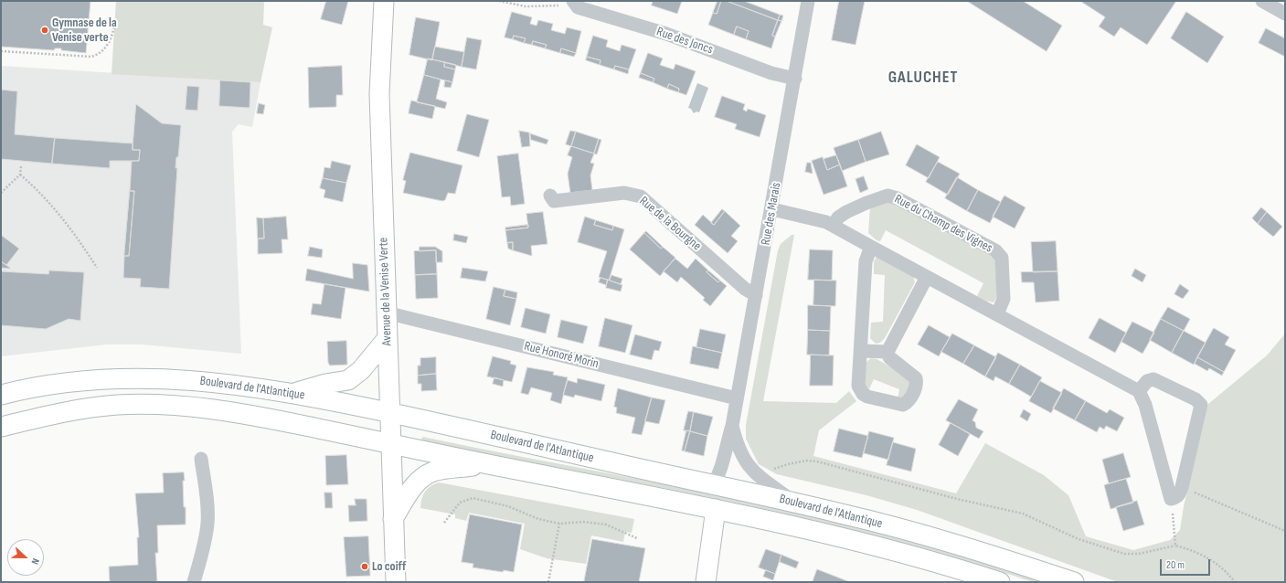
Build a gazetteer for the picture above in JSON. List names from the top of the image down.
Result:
{
  "streets": {
    "main road": ["Avenue de la Venise Verte", "Boulevard de l'Atlantique"],
    "street": [
      "Rue des Joncs",
      "Rue des Marais",
      "Rue de la Bourgne",
      "Rue du Champ des Vignes",
      "Rue Honoré Morin"
    ]
  },
  "crossings": [
    ["Rue des Joncs", "Rue des Marais"],
    ["Rue des Marais", "Rue de la Bourgne"],
    ["Rue des Marais", "Rue Honoré Morin"],
    ["Rue des Marais", "Boulevard de l'Atlantique"],
    ["Avenue de la Venise Verte", "Rue Honoré Morin"],
    ["Avenue de la Venise Verte", "Boulevard de l'Atlantique"]
  ],
  "districts": ["GALUCHET"],
  "places": ["Gymnase de la Venise verte", "Lo coiff"],
  "scale_bar": "20 m",
  "north": "right"
}
